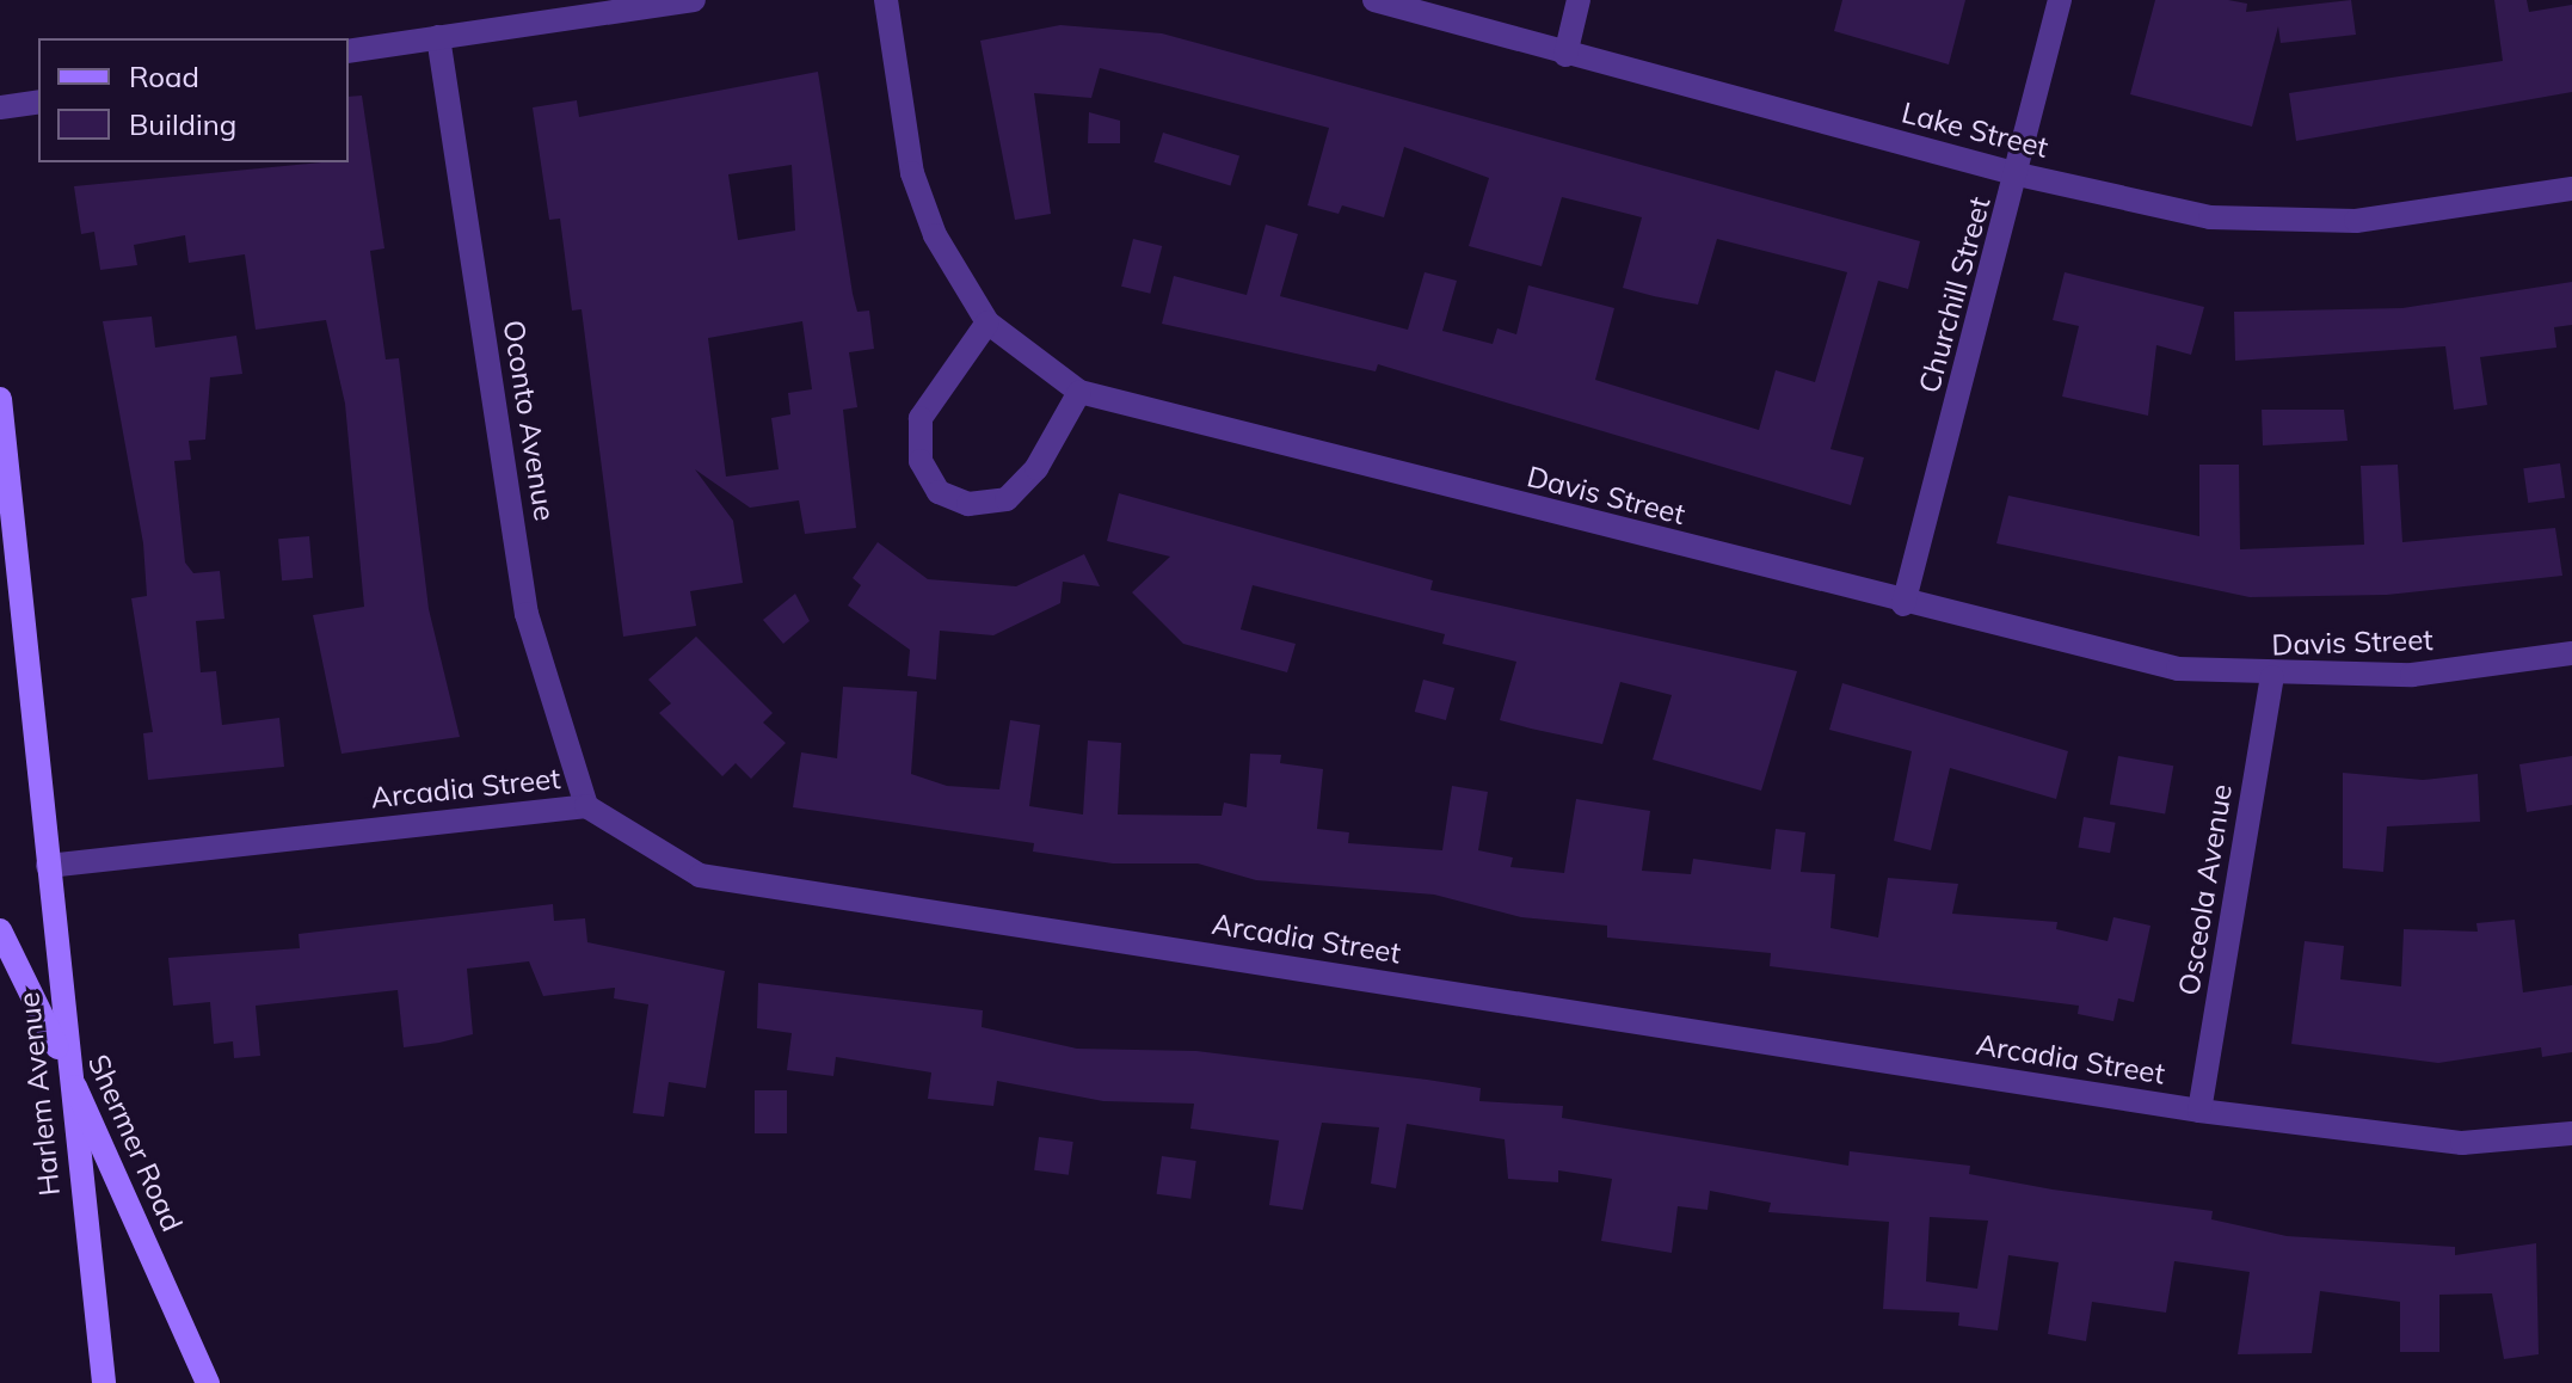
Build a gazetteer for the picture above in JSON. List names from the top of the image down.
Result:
{
  "streets": {
    "main road": ["Harlem Avenue", "Shermer Road"],
    "street": [
      "Lake Street",
      "Churchill Street",
      "Oconto Avenue",
      "Davis Street",
      "Arcadia Street",
      "Osceola Avenue"
    ]
  },
  "crossings": [
    ["Lake Street", "Churchill Street"],
    ["Churchill Street", "Davis Street"],
    ["Oconto Avenue", "Arcadia Street"],
    ["Davis Street", "Osceola Avenue"],
    ["Arcadia Street", "Osceola Avenue"],
    ["Arcadia Street", "Harlem Avenue"],
    ["Harlem Avenue", "Shermer Road"]
  ],
  "legend": ["Road", "Building"]
}
